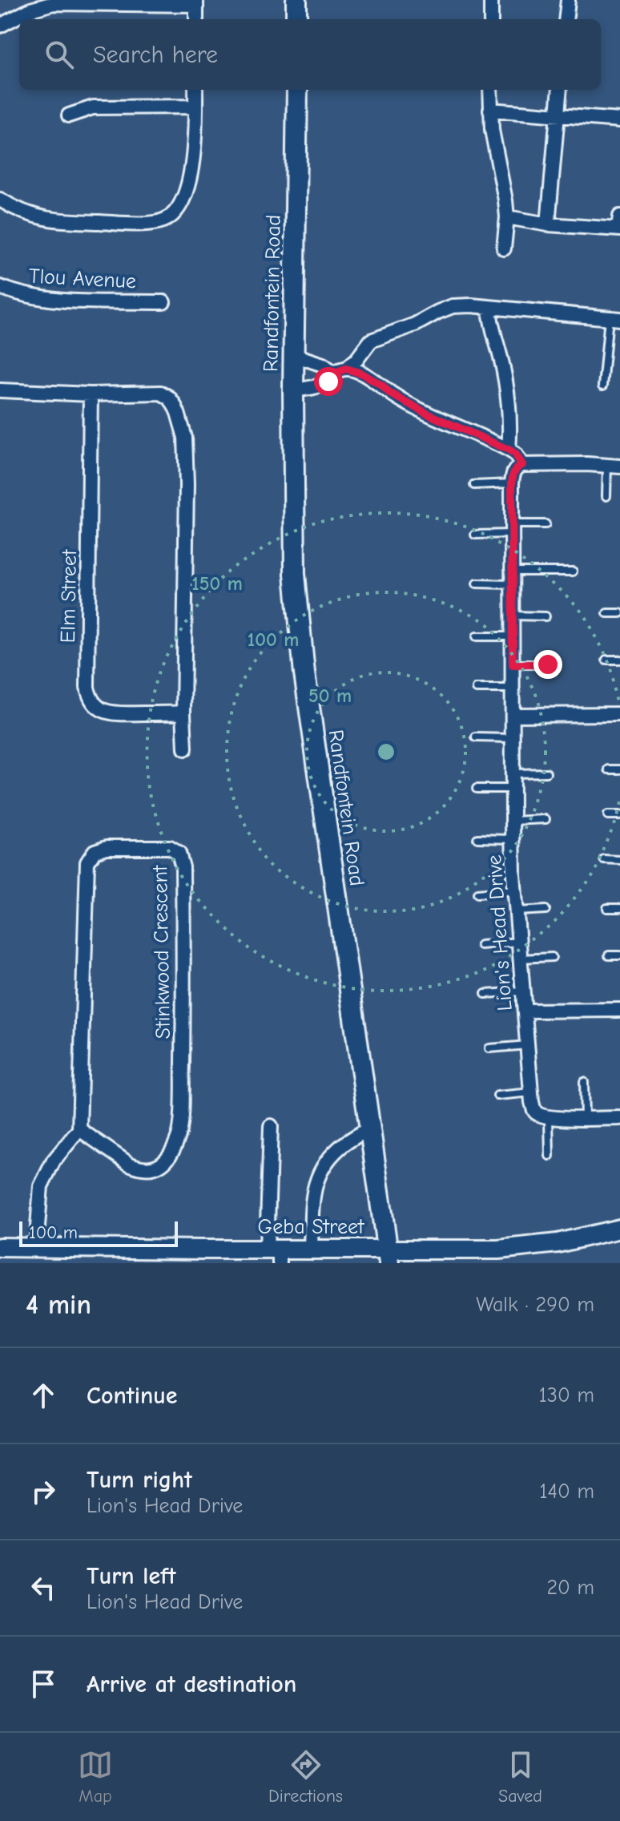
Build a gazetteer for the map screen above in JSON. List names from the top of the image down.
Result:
{
  "streets": {
    "main road": ["Randfontein Road"],
    "street": [
      "Tlou Avenue",
      "Elm Street",
      "Lion's Head Drive",
      "Stinkwood Crescent",
      "Geba Street"
    ]
  },
  "crossings": [
    ["Randfontein Road", "Geba Street"]
  ],
  "scale_bar": "100 m",
  "page": {
    "search": "Search here",
    "scale": "100 m",
    "heading": ["4 min", "Walk · 290 m"],
    "list": [
      ["Continue", "130 m"],
      ["Turn right", "Lion's Head Drive", "140 m"],
      ["Turn left", "Lion's Head Drive", "20 m"],
      "Arrive at destination"
    ],
    "nav": ["Map", "Directions", "Saved"]
  },
  "rings": ["150 m", "100 m", "50 m"]
}
